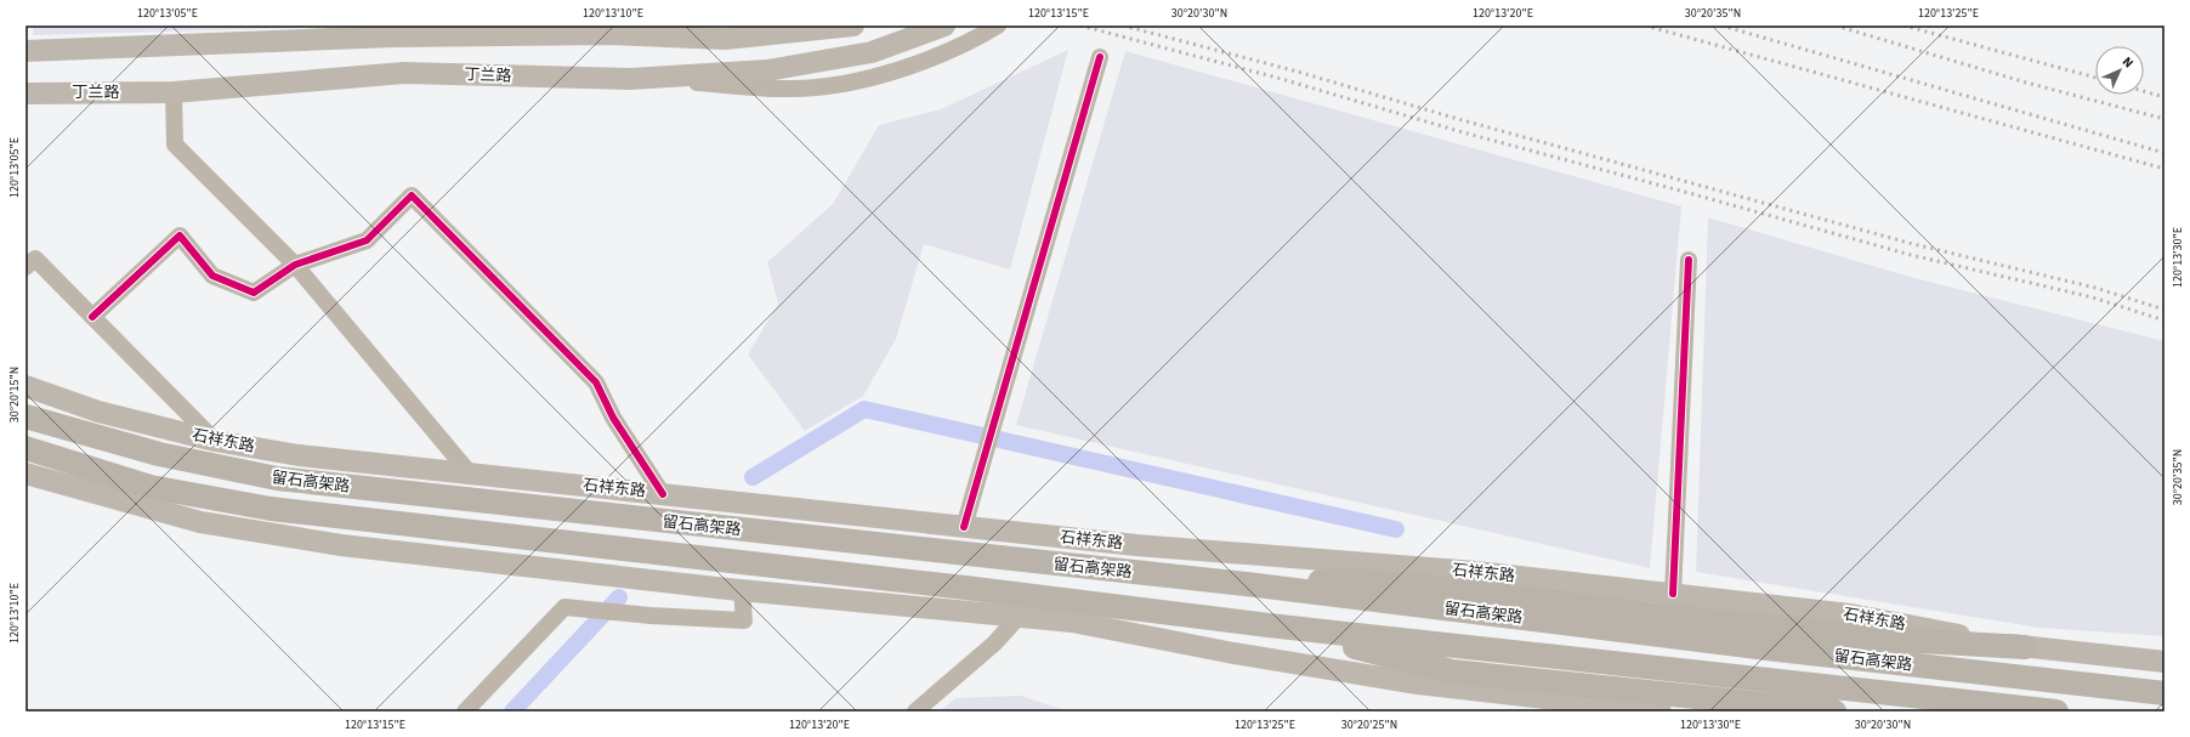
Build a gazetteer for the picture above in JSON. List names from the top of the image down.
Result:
{
  "streets": {
    "highway": ["留石高架路"],
    "main road": ["丁兰路", "石祥东路"]
  },
  "north": "top right",
  "coordinates": [
    "120°13'05\"E",
    "120°13'10\"E",
    "120°13'15\"E",
    "30°20'30\"N",
    "120°13'20\"E",
    "30°20'35\"N",
    "120°13'25\"E",
    "120°13'30\"E",
    "30°20'15\"N",
    "30°20'25\"N"
  ]
}
